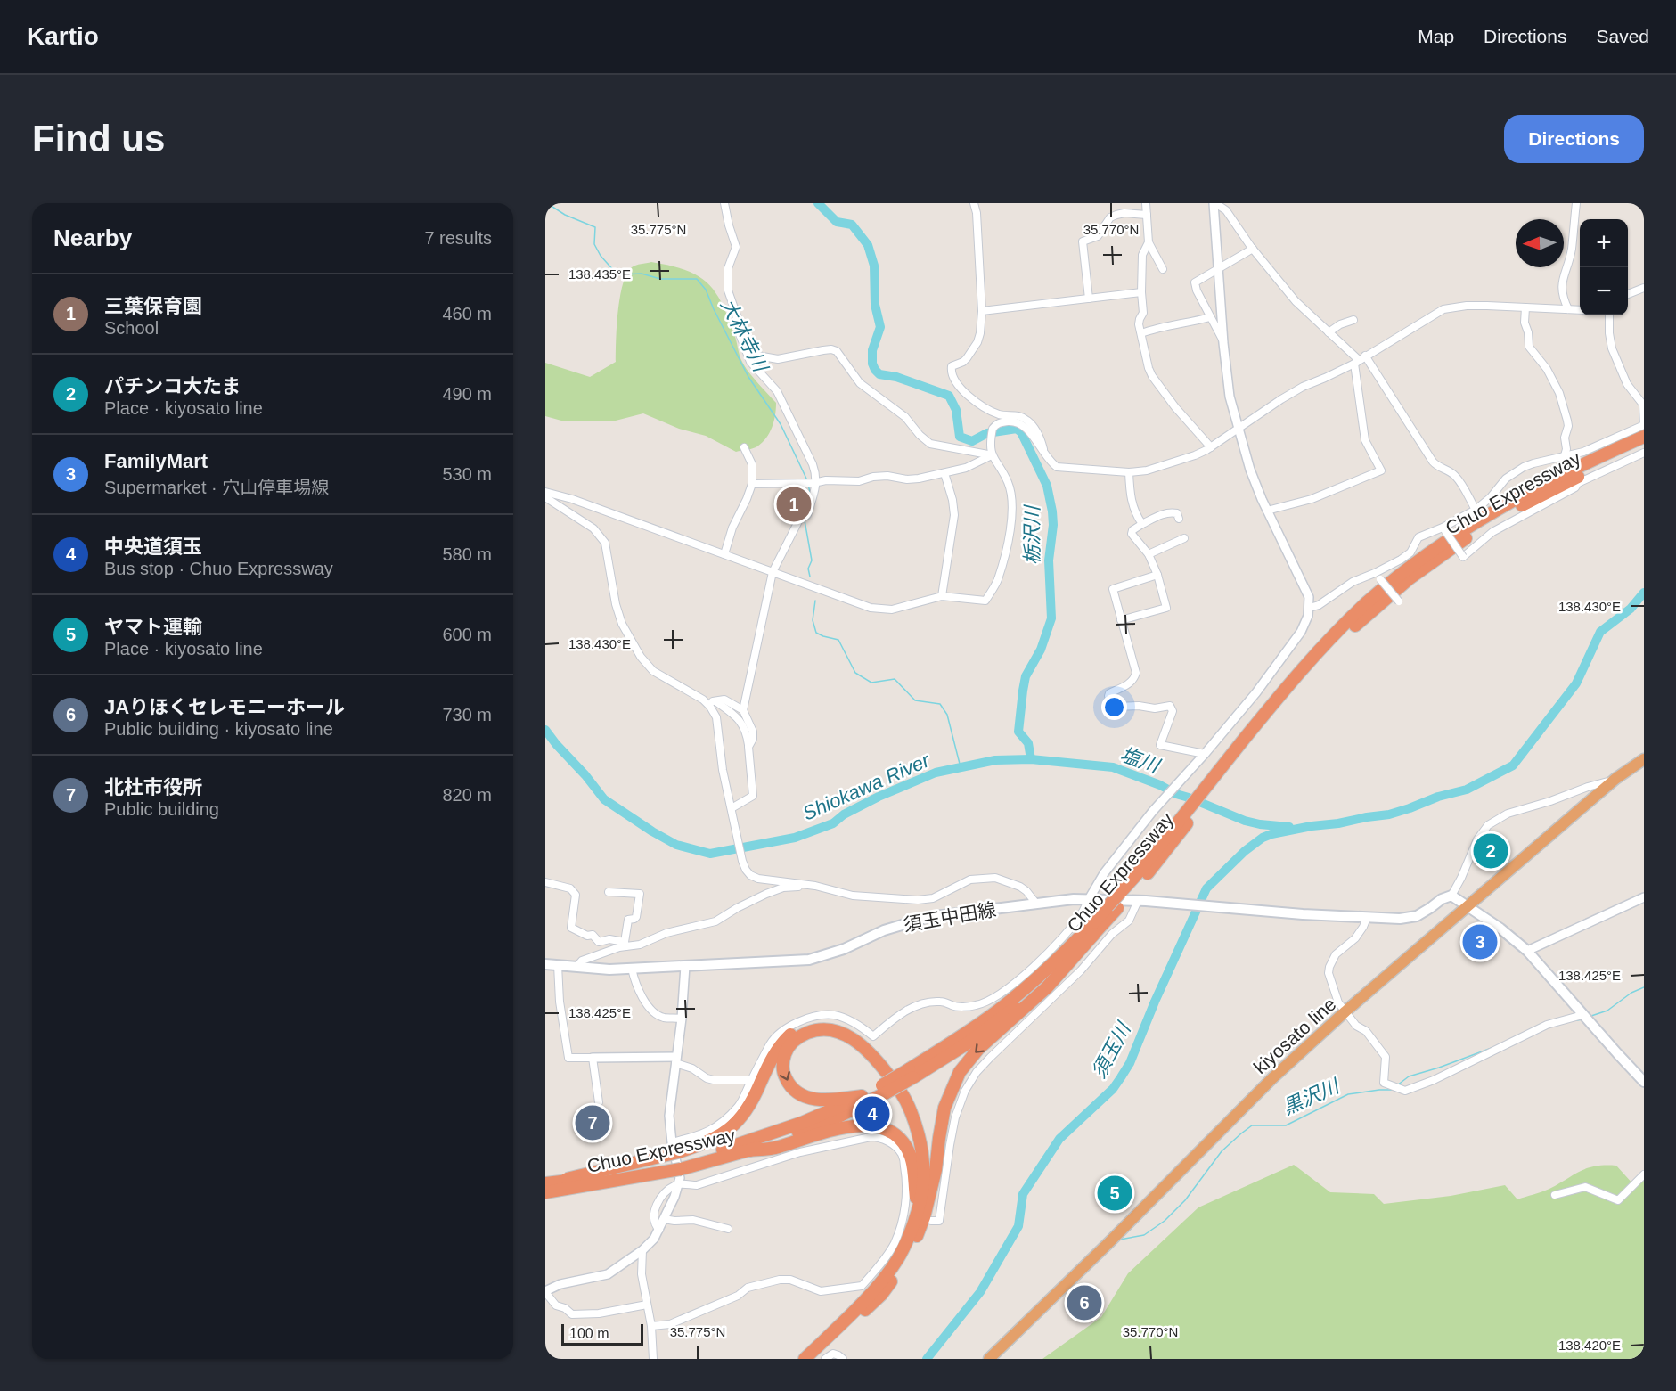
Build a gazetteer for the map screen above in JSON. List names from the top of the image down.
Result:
{
  "streets": {
    "highway": ["Chuo Expressway", "kiyosato line"],
    "main road": ["須玉中田線"]
  },
  "crossings": [
    ["Chuo Expressway", "須玉中田線"]
  ],
  "water": [
    "大林寺川",
    "栃沢川",
    "塩川",
    "Shiokawa River",
    "須玉川",
    "黒沢川"
  ],
  "scale_bar": "100 m",
  "north": "left",
  "page": {
    "header": "Kartio",
    "nav": ["Map", "Directions", "Saved"],
    "buttons": "Directions",
    "title": "Find us",
    "heading": ["Nearby", "7 results"],
    "map_buttons": ["+", "−"],
    "list": [
      {
        "mark": "1",
        "name": "三葉保育園",
        "note": "School",
        "value": "460 m"
      },
      {
        "mark": "2",
        "name": "パチンコ大たま",
        "note": "Place · kiyosato line",
        "value": "490 m"
      },
      {
        "mark": "3",
        "name": "FamilyMart",
        "note": "Supermarket · 穴山停車場線",
        "value": "530 m"
      },
      {
        "mark": "4",
        "name": "中央道須玉",
        "note": "Bus stop · Chuo Expressway",
        "value": "580 m"
      },
      {
        "mark": "5",
        "name": "ヤマト運輸",
        "note": "Place · kiyosato line",
        "value": "600 m"
      },
      {
        "mark": "6",
        "name": "JAりほくセレモニーホール",
        "note": "Public building · kiyosato line",
        "value": "730 m"
      },
      {
        "mark": "7",
        "name": "北杜市役所",
        "note": "Public building",
        "value": "820 m"
      }
    ],
    "pins": [
      "1",
      "2",
      "3",
      "4",
      "7",
      "5",
      "6"
    ],
    "scale": "100 m"
  },
  "coordinates": [
    "35.775°N",
    "35.770°N",
    "138.435°E",
    "138.430°E",
    "138.425°E",
    "138.420°E"
  ]
}
